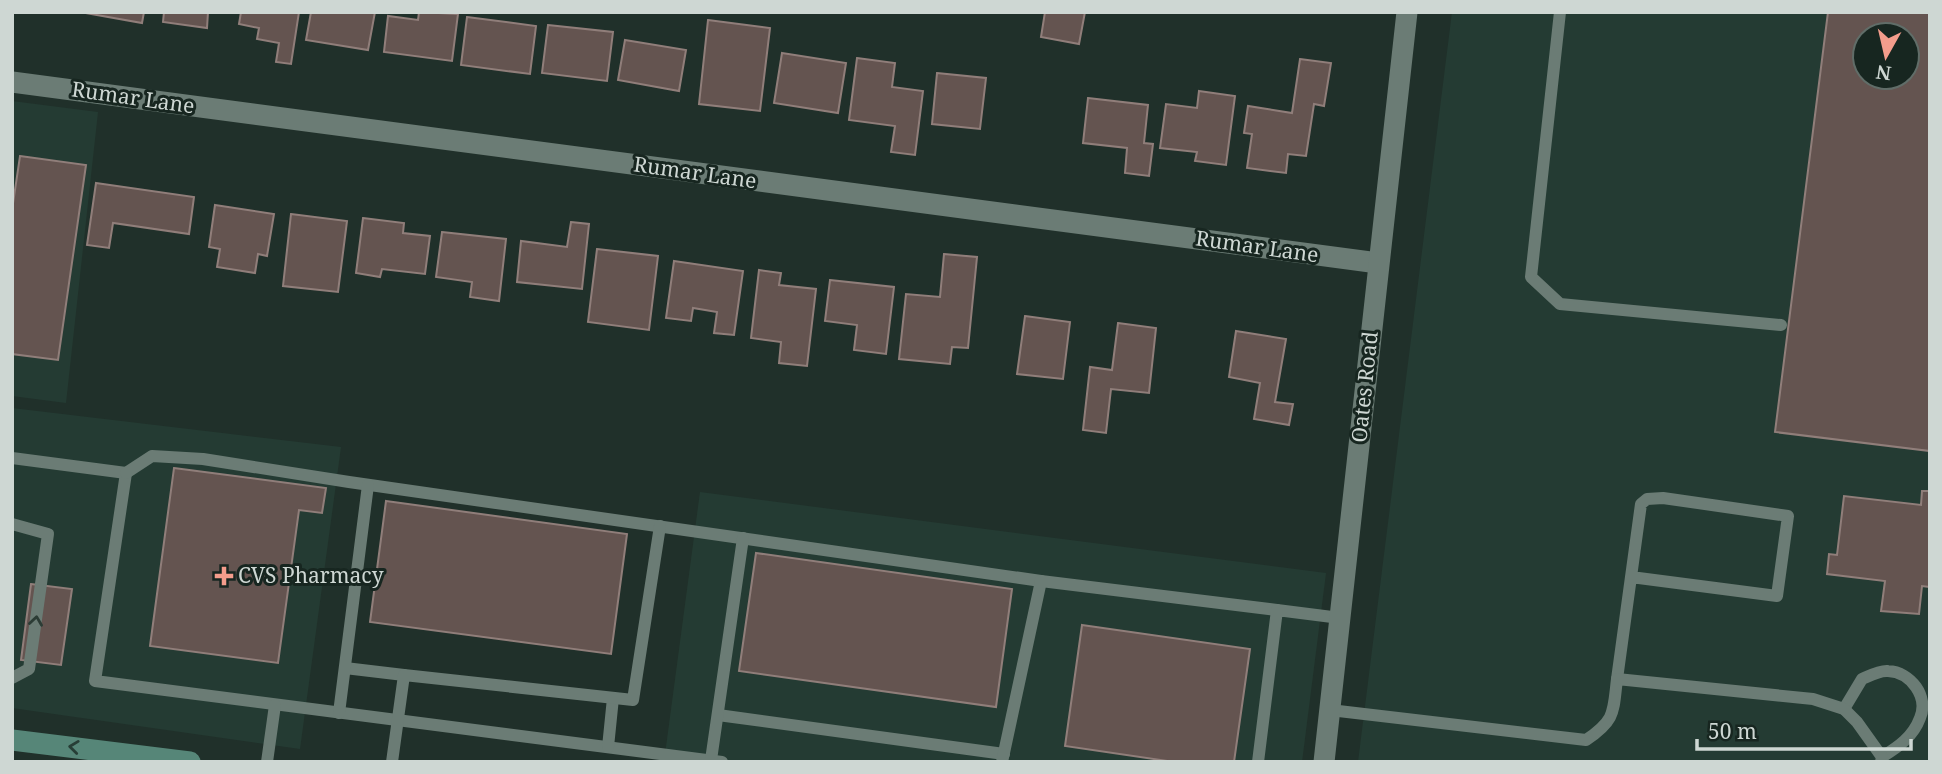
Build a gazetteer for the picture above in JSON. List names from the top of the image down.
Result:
{
  "streets": {
    "street": ["Rumar Lane", "Oates Road"]
  },
  "crossings": [
    ["Rumar Lane", "Oates Road"]
  ],
  "places": {
    "health": ["CVS Pharmacy"]
  },
  "scale_bar": "50 m",
  "north": "bottom"
}
